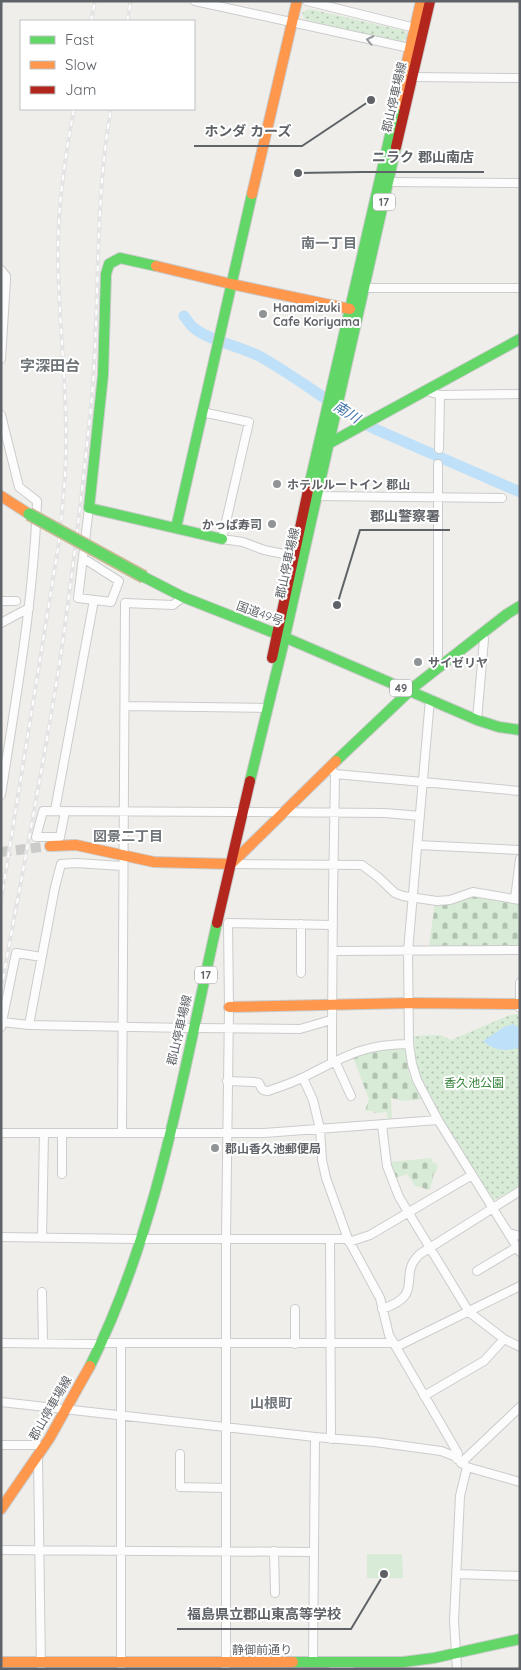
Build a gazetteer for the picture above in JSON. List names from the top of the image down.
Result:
{
  "streets": {
    "main road": [
      "郡山停車場線",
      "17",
      "国道49号",
      "49",
      "静御前通り"
    ]
  },
  "crossings": [
    ["郡山停車場線", "国道49号"]
  ],
  "districts": [
    "南一丁目",
    "字深田台",
    "図景二丁目",
    "山根町"
  ],
  "water": ["南川"],
  "parks": ["香久池公園"],
  "places": [
    "ホンダ カーズ",
    "ニラク 郡山南店",
    "Hanamizuki Cafe Koriyama",
    "ホテルルートイン 郡山",
    "かっぱ寿司",
    "郡山警察署",
    "サイゼリヤ",
    "郡山香久池郵便局",
    "福島県立郡山東高等学校"
  ],
  "legend": ["Fast", "Slow", "Jam"]
}
